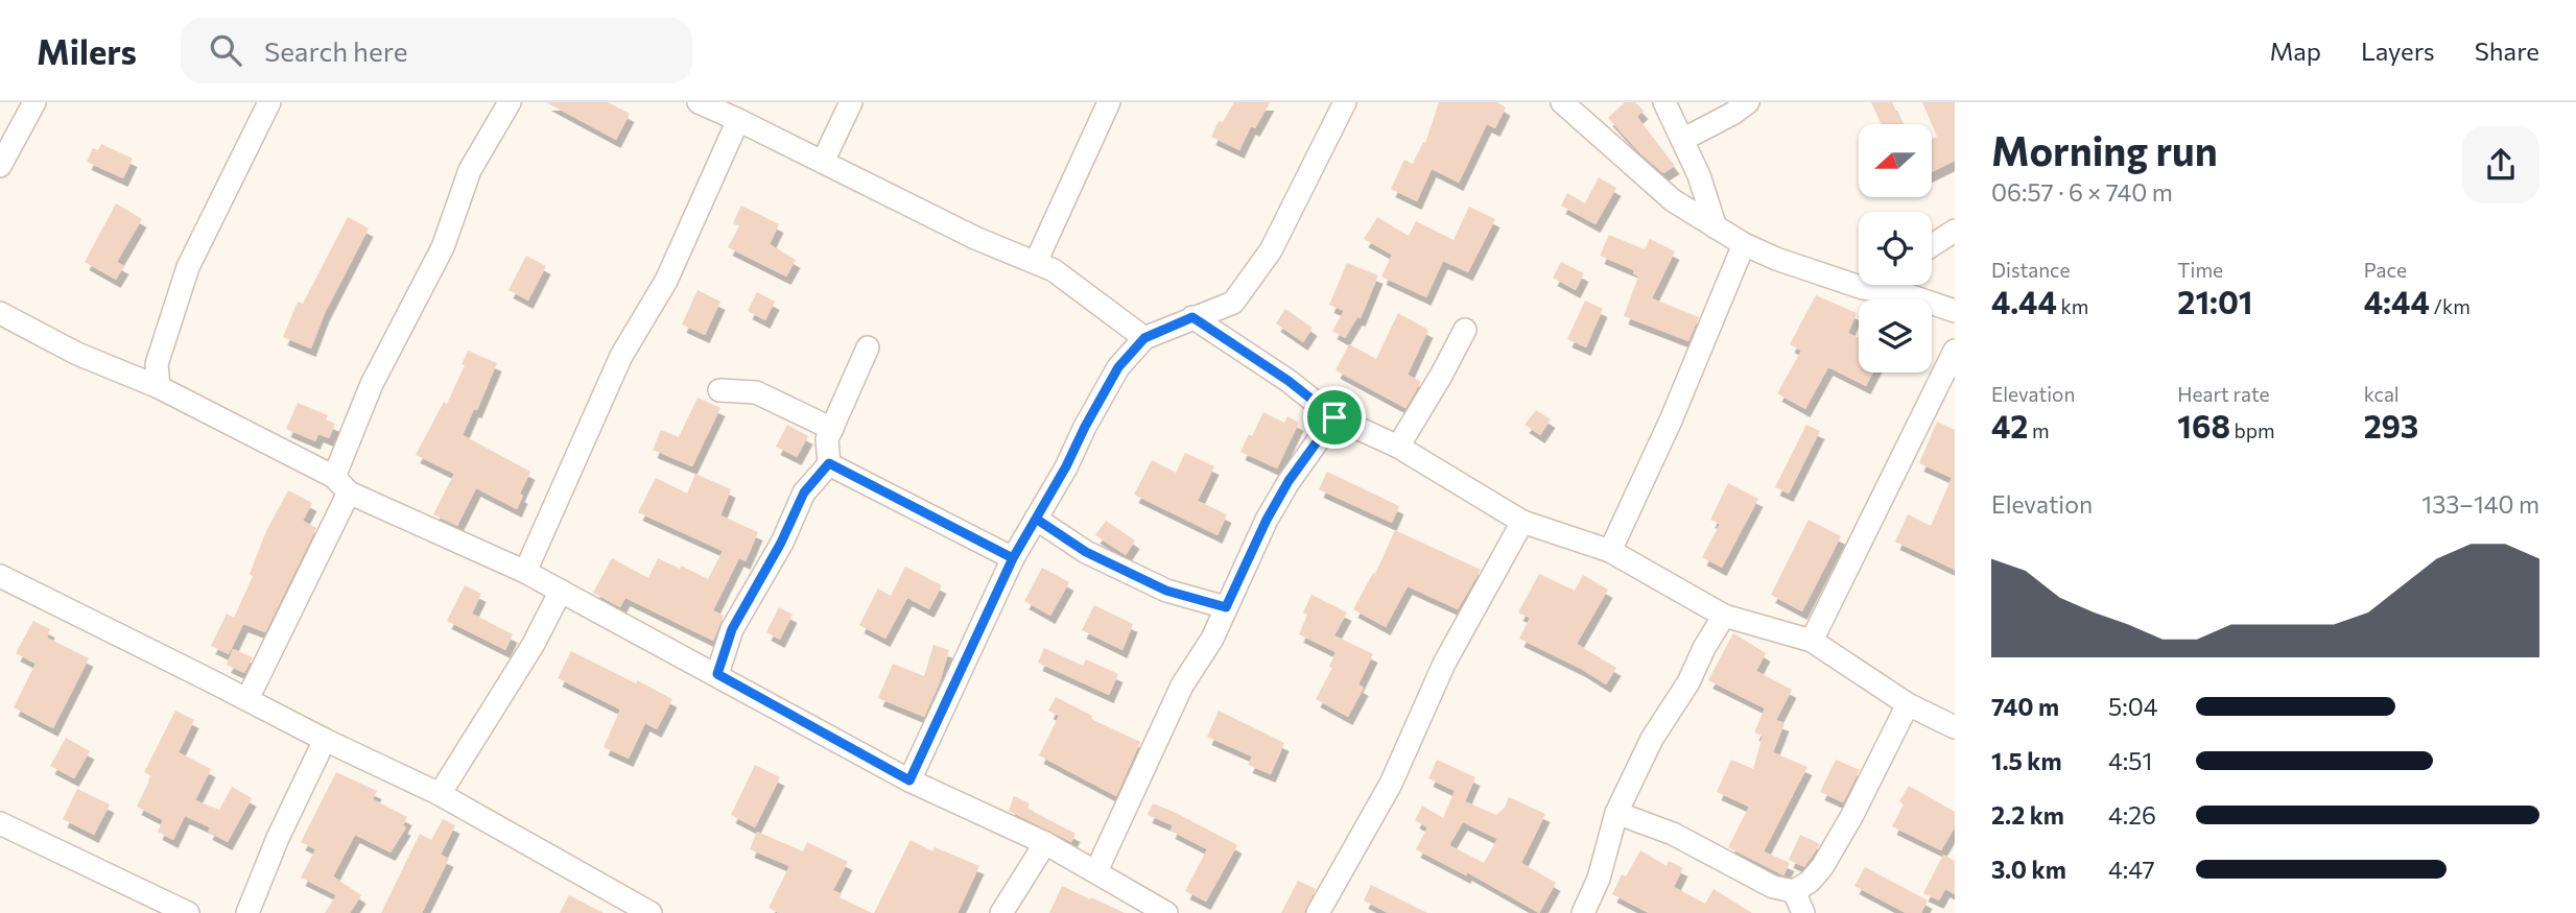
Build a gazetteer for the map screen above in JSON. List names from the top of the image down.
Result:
{
  "north": "left",
  "page": {
    "header": "Milers",
    "search": "Search here",
    "nav": ["Map", "Layers", "Share"],
    "heading": ["Morning run", "06:57 · 6 × 740 m"],
    "stats": [
      ["Distance", "4.44 km"],
      ["Time", "21:01"],
      ["Pace", "4:44 /km"],
      ["Elevation", "42 m"],
      ["Heart rate", "168 bpm"],
      ["kcal", "293"]
    ],
    "chart": ["Elevation", "133–140 m"],
    "list": [
      {
        "name": "740 m",
        "note": "5:04"
      },
      {
        "name": "1.5 km",
        "note": "4:51"
      },
      {
        "name": "2.2 km",
        "note": "4:26"
      },
      {
        "name": "3.0 km",
        "note": "4:47"
      }
    ]
  }
}
